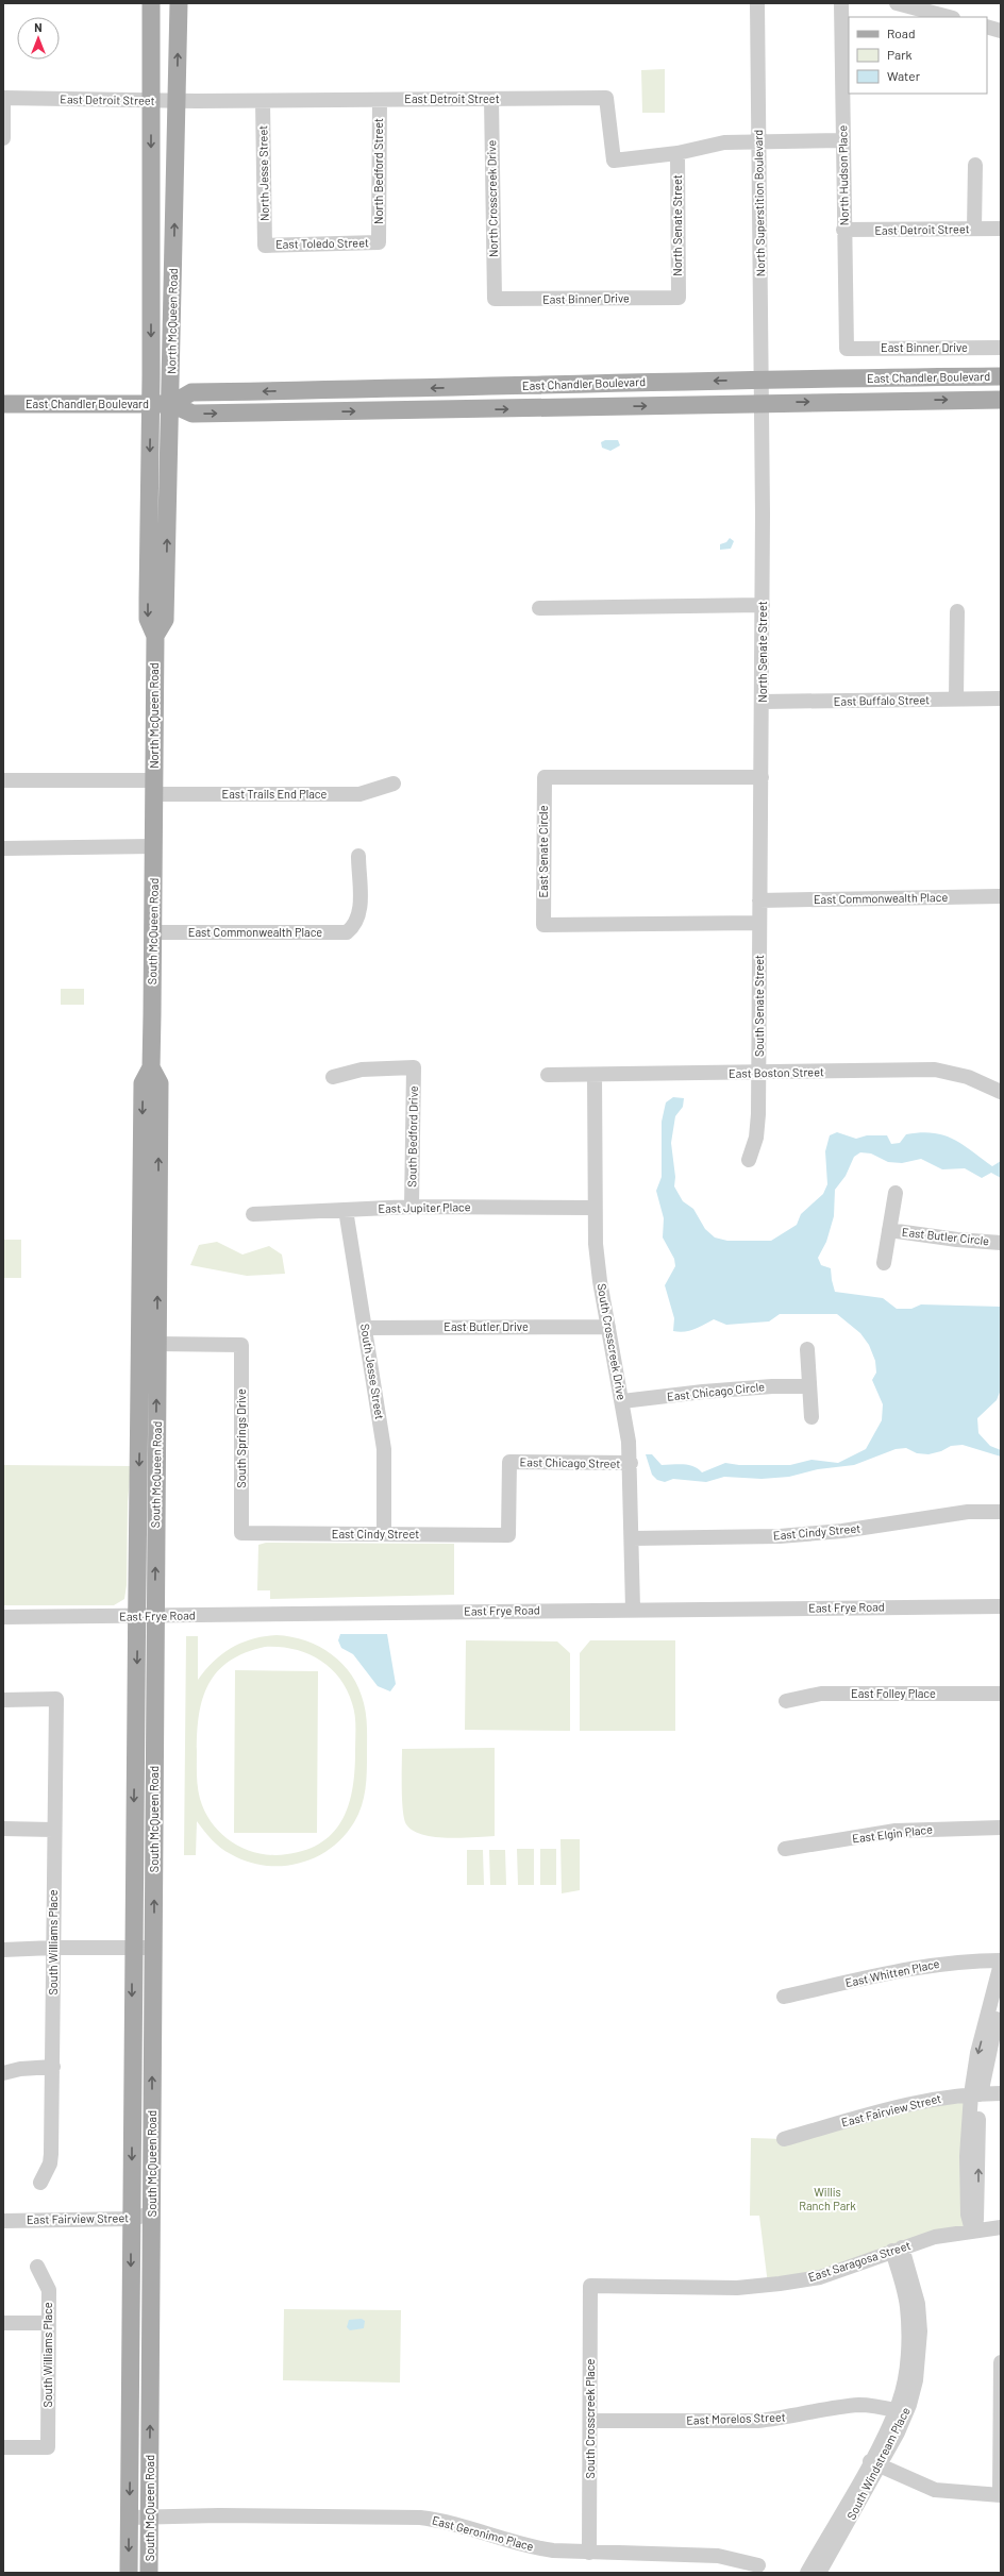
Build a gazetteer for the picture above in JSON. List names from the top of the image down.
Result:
{
  "streets": {
    "main road": ["North McQueen Road", "East Chandler Boulevard", "South McQueen Road"],
    "street": [
      "East Detroit Street",
      "North Bedford Street",
      "North Jesse Street",
      "North Hudson Place",
      "North Crosscreek Drive",
      "North Superstition Boulevard",
      "North Senate Street",
      "East Toledo Street",
      "East Binner Drive",
      "East Buffalo Street",
      "East Trails End Place",
      "East Senate Circle",
      "East Commonwealth Place",
      "South Senate Street",
      "East Boston Street",
      "South Bedford Drive",
      "East Jupiter Place",
      "East Butler Circle",
      "East Butler Drive",
      "South Crosscreek Drive",
      "South Jesse Street",
      "East Chicago Circle",
      "South Springs Drive",
      "East Chicago Street",
      "East Cindy Street",
      "East Frye Road",
      "East Folley Place",
      "East Elgin Place",
      "South Williams Place",
      "East Whitten Place",
      "East Fairview Street",
      "East Saragosa Street",
      "South Crosscreek Place",
      "East Morelos Street",
      "South Windstream Place",
      "East Geronimo Place"
    ]
  },
  "crossings": [
    ["East Detroit Street", "North Bedford Street"],
    ["East Detroit Street", "North Jesse Street"],
    ["East Detroit Street", "North Hudson Place"],
    ["East Detroit Street", "North Crosscreek Drive"],
    ["East Detroit Street", "North Superstition Boulevard"],
    ["East Detroit Street", "North Senate Street"],
    ["East Detroit Street", "North McQueen Road"],
    ["North Bedford Street", "East Toledo Street"],
    ["North Jesse Street", "East Toledo Street"],
    ["North Hudson Place", "East Binner Drive"],
    ["North Crosscreek Drive", "East Binner Drive"],
    ["North Superstition Boulevard", "North Senate Street"],
    ["North Superstition Boulevard", "East Chandler Boulevard"],
    ["North Senate Street", "East Binner Drive"],
    ["North Senate Street", "East Chandler Boulevard"],
    ["North Senate Street", "East Buffalo Street"],
    ["North Senate Street", "East Senate Circle"],
    ["North Senate Street", "East Commonwealth Place"],
    ["North Senate Street", "South Senate Street"],
    ["North McQueen Road", "East Chandler Boulevard"],
    ["North McQueen Road", "East Trails End Place"],
    ["North McQueen Road", "South McQueen Road"],
    ["East Trails End Place", "South McQueen Road"],
    ["East Senate Circle", "South Senate Street"],
    ["East Commonwealth Place", "South McQueen Road"],
    ["East Commonwealth Place", "South Senate Street"],
    ["South McQueen Road", "South Springs Drive"],
    ["South McQueen Road", "East Frye Road"],
    ["South McQueen Road", "East Fairview Street"],
    ["South McQueen Road", "East Geronimo Place"],
    ["South Senate Street", "East Boston Street"],
    ["East Boston Street", "South Crosscreek Drive"],
    ["South Bedford Drive", "East Jupiter Place"],
    ["East Jupiter Place", "South Crosscreek Drive"],
    ["East Jupiter Place", "South Jesse Street"],
    ["East Butler Drive", "South Crosscreek Drive"],
    ["East Butler Drive", "South Jesse Street"],
    ["South Crosscreek Drive", "East Chicago Circle"],
    ["South Crosscreek Drive", "East Chicago Street"],
    ["South Crosscreek Drive", "East Cindy Street"],
    ["South Crosscreek Drive", "East Frye Road"],
    ["South Jesse Street", "East Cindy Street"],
    ["South Springs Drive", "East Cindy Street"],
    ["East Chicago Street", "East Cindy Street"],
    ["East Saragosa Street", "South Crosscreek Place"],
    ["East Saragosa Street", "South Windstream Place"],
    ["South Crosscreek Place", "East Morelos Street"],
    ["South Crosscreek Place", "East Geronimo Place"],
    ["East Morelos Street", "South Windstream Place"]
  ],
  "parks": ["Willis Ranch Park"],
  "legend": ["Road", "Park", "Water"],
  "north": "top"
}
